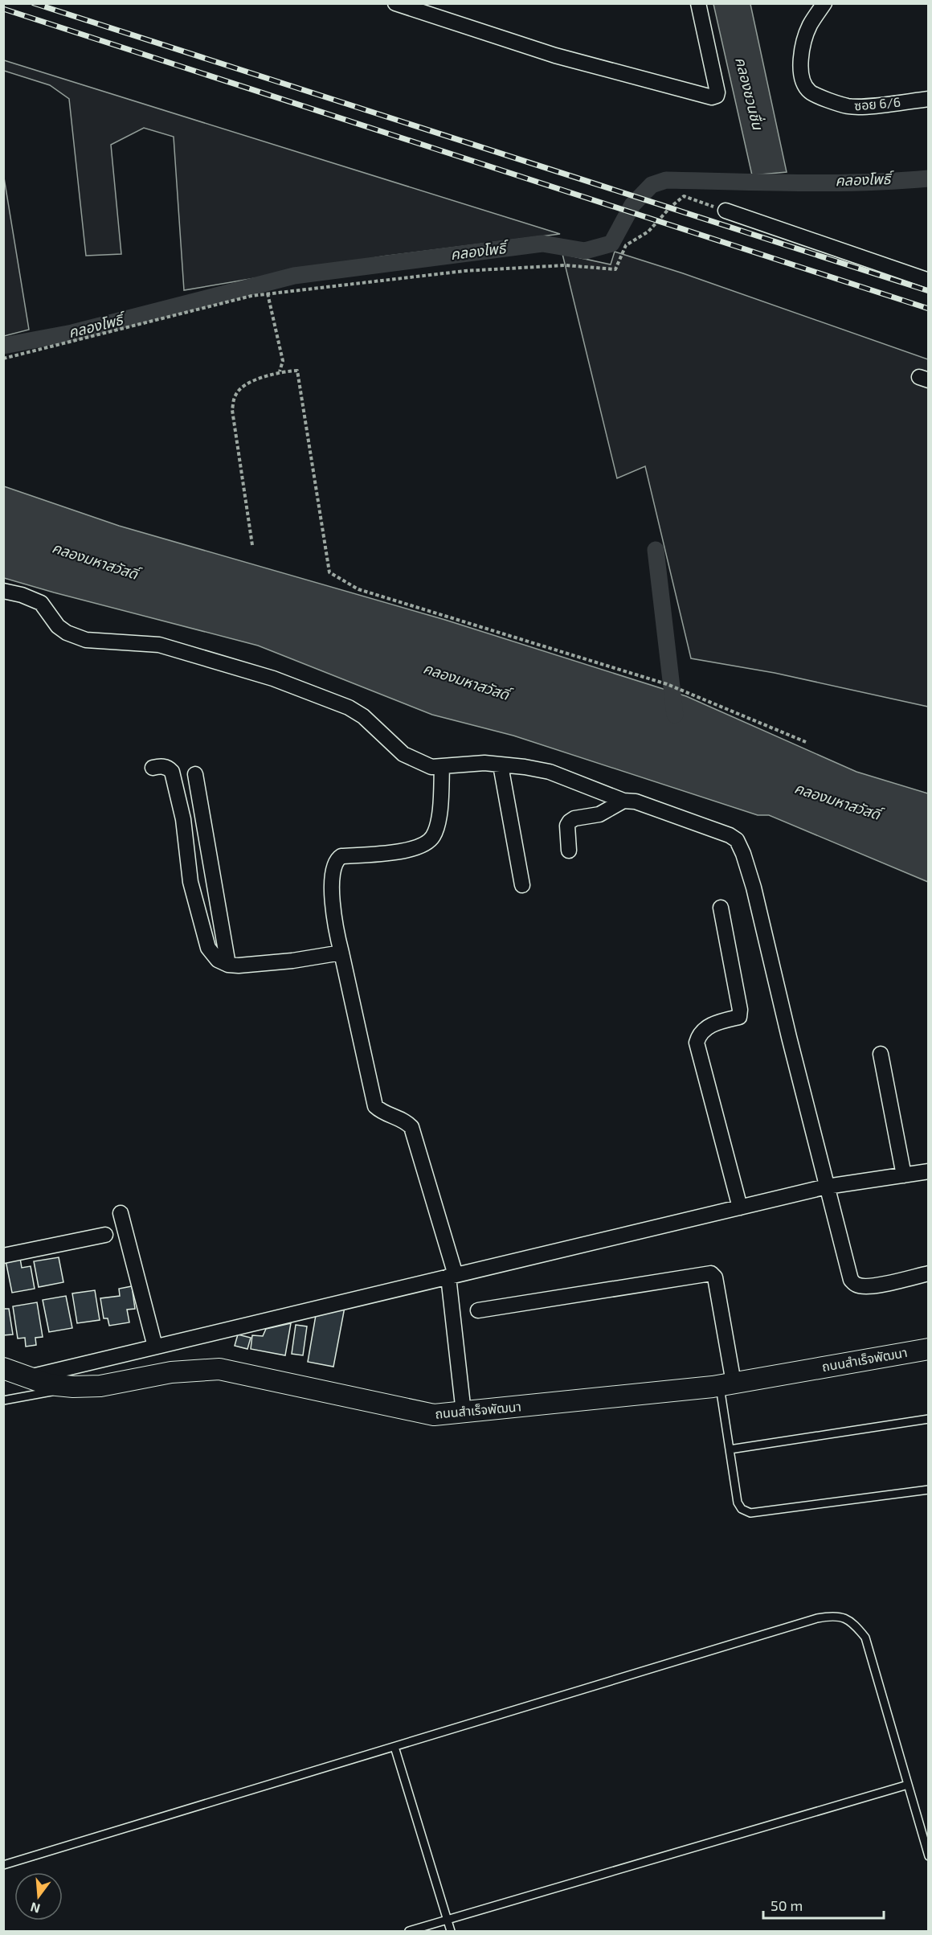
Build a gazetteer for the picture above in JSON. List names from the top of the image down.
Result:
{
  "streets": {
    "street": ["ซอย 6/6", "ถนนสำเร็จพัฒนา"]
  },
  "water": ["คลองชวนชื่น", "คลองโพธิ์", "คลองมหาสวัสดิ์"],
  "scale_bar": "50 m",
  "north": "bottom"
}
